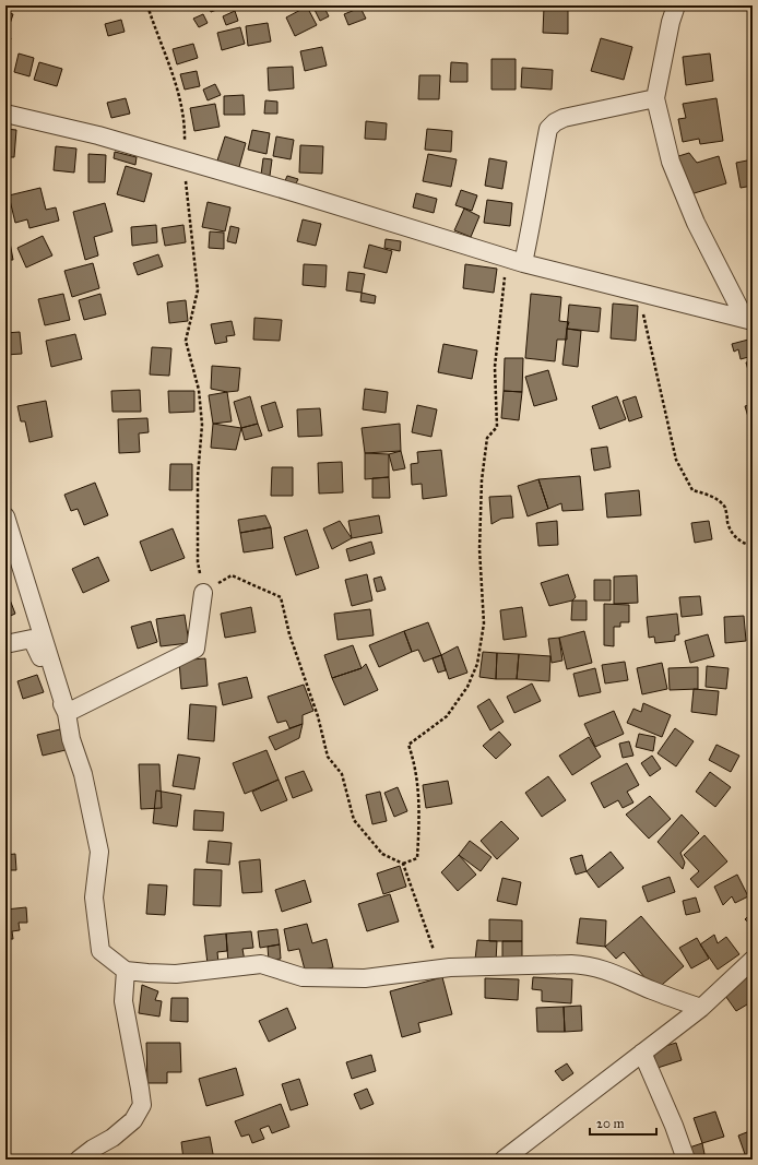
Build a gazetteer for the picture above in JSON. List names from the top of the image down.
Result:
{
  "scale_bar": "20 m"
}
